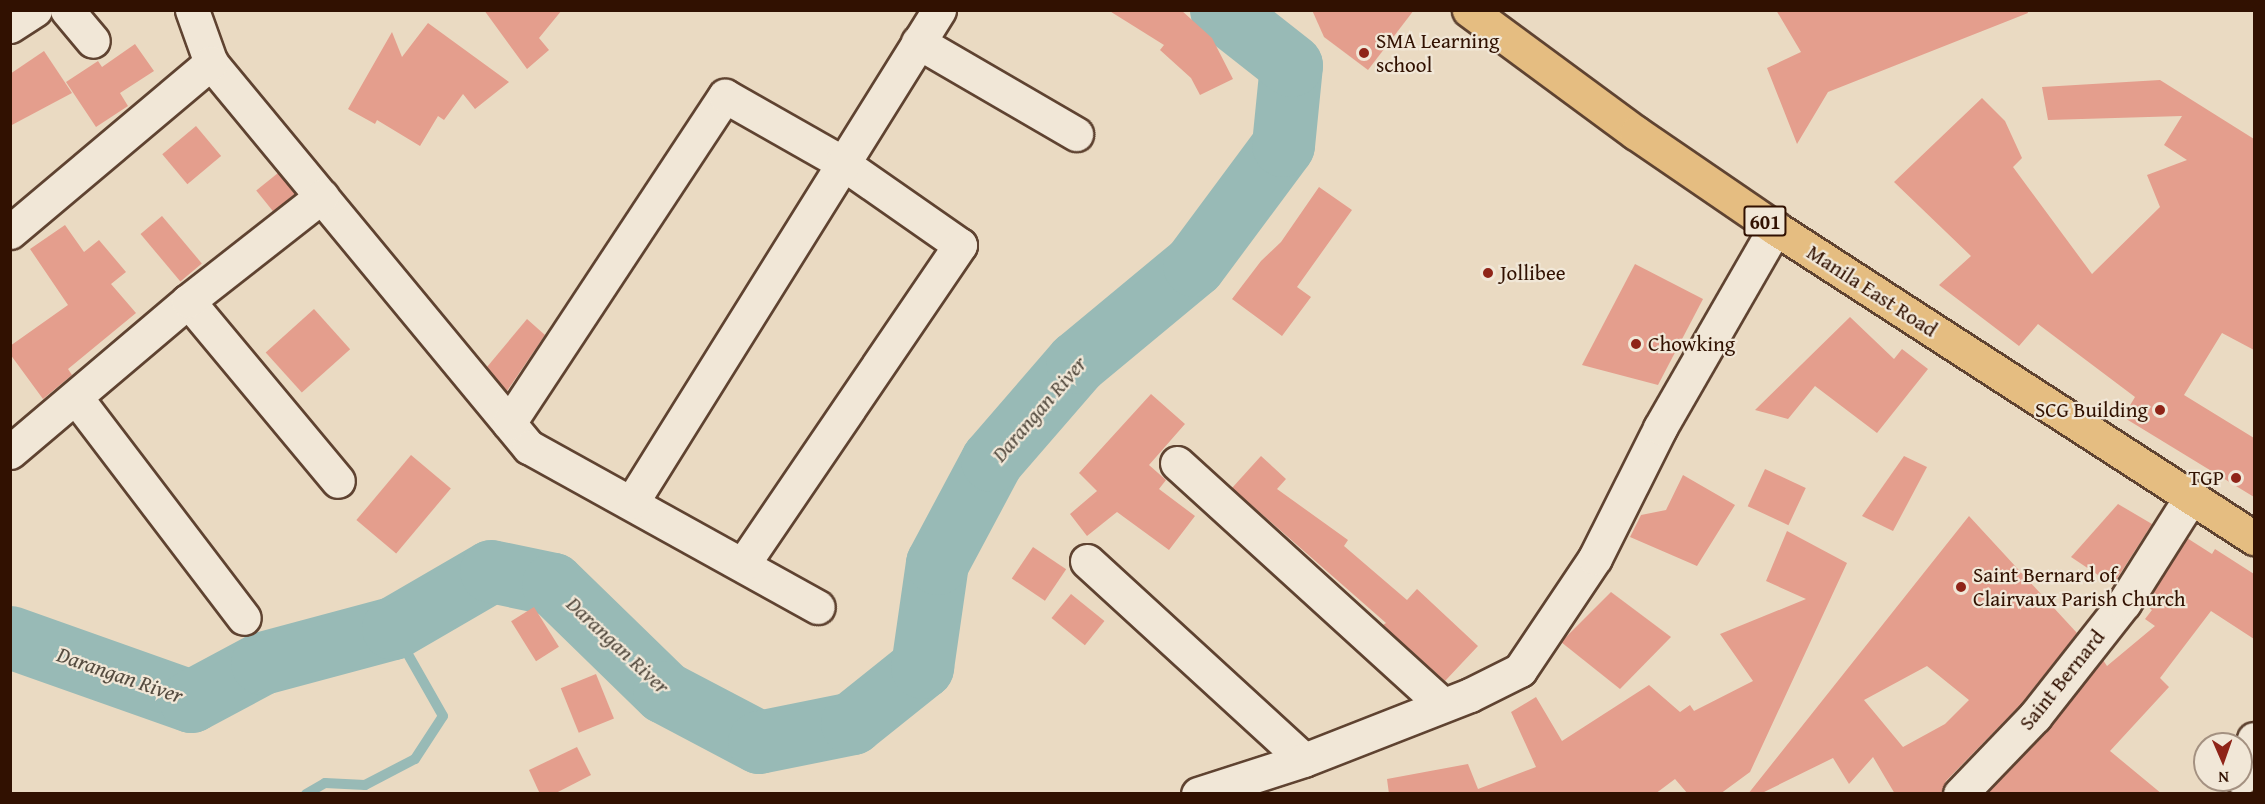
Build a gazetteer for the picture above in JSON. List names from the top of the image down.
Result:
{
  "streets": {
    "main road": ["601", "Manila East Road"],
    "street": ["Saint Bernard"]
  },
  "crossings": [
    ["Manila East Road", "Saint Bernard"]
  ],
  "water": ["Darangan River"],
  "places": [
    "SMA Learning school",
    "Jollibee",
    "Chowking",
    "SCG Building",
    "TGP",
    "Saint Bernard of Clairvaux Parish Church"
  ],
  "north": "bottom"
}
